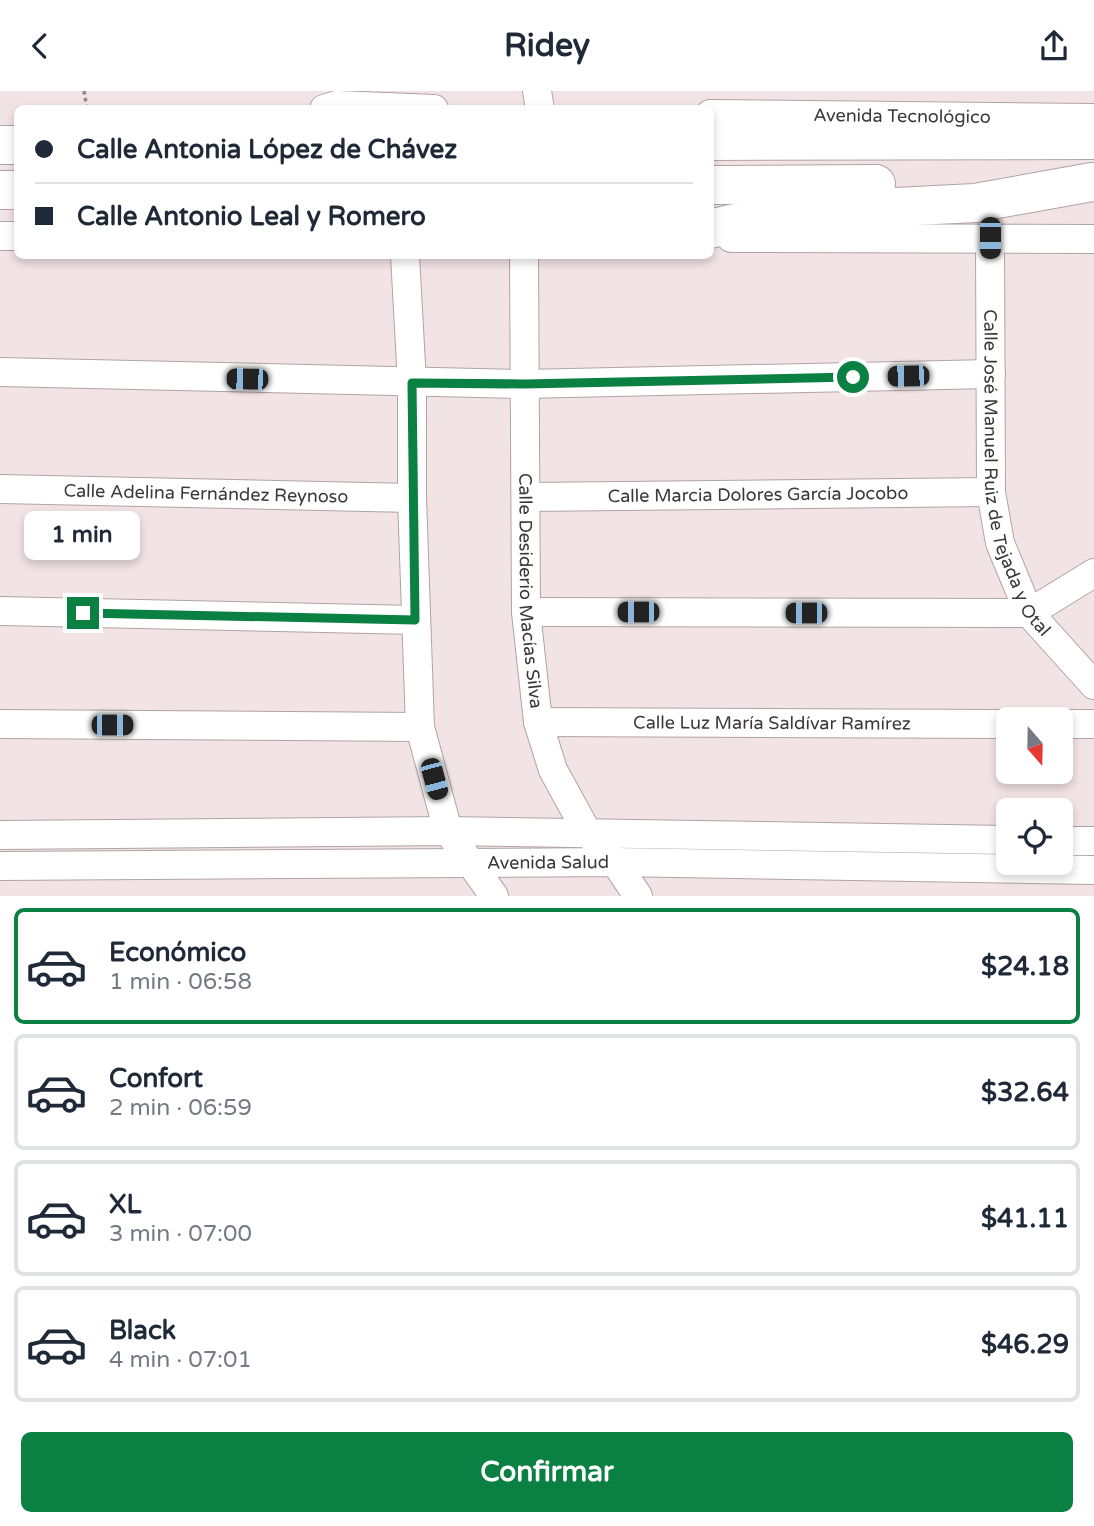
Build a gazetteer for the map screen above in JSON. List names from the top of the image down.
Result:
{
  "streets": {
    "highway": ["Avenida Tecnológico"],
    "street": [
      "Calle José Manuel Ruiz de Tejada y Otal",
      "Calle Adelina Fernández Reynoso",
      "Calle Marcia Dolores García Jocobo",
      "Calle Desiderio Macías Silva",
      "Calle Luz María Saldívar Ramírez",
      "Avenida Salud"
    ]
  },
  "crossings": [
    ["Calle José Manuel Ruiz de Tejada y Otal", "Calle Marcia Dolores García Jocobo"],
    ["Calle Marcia Dolores García Jocobo", "Calle Desiderio Macías Silva"],
    ["Calle Desiderio Macías Silva", "Calle Luz María Saldívar Ramírez"],
    ["Calle Desiderio Macías Silva", "Avenida Salud"]
  ],
  "north": "bottom",
  "page": {
    "header": "Ridey",
    "banner": ["Calle Antonia López de Chávez", "Calle Antonio Leal y Romero"],
    "bubble": "1 min",
    "list": [
      {
        "name": "Económico",
        "note": "1 min · 06:58",
        "value": "$24.18"
      },
      {
        "name": "Confort",
        "note": "2 min · 06:59",
        "value": "$32.64"
      },
      {
        "name": "XL",
        "note": "3 min · 07:00",
        "value": "$41.11"
      },
      {
        "name": "Black",
        "note": "4 min · 07:01",
        "value": "$46.29"
      }
    ],
    "buttons": "Confirmar"
  }
}
